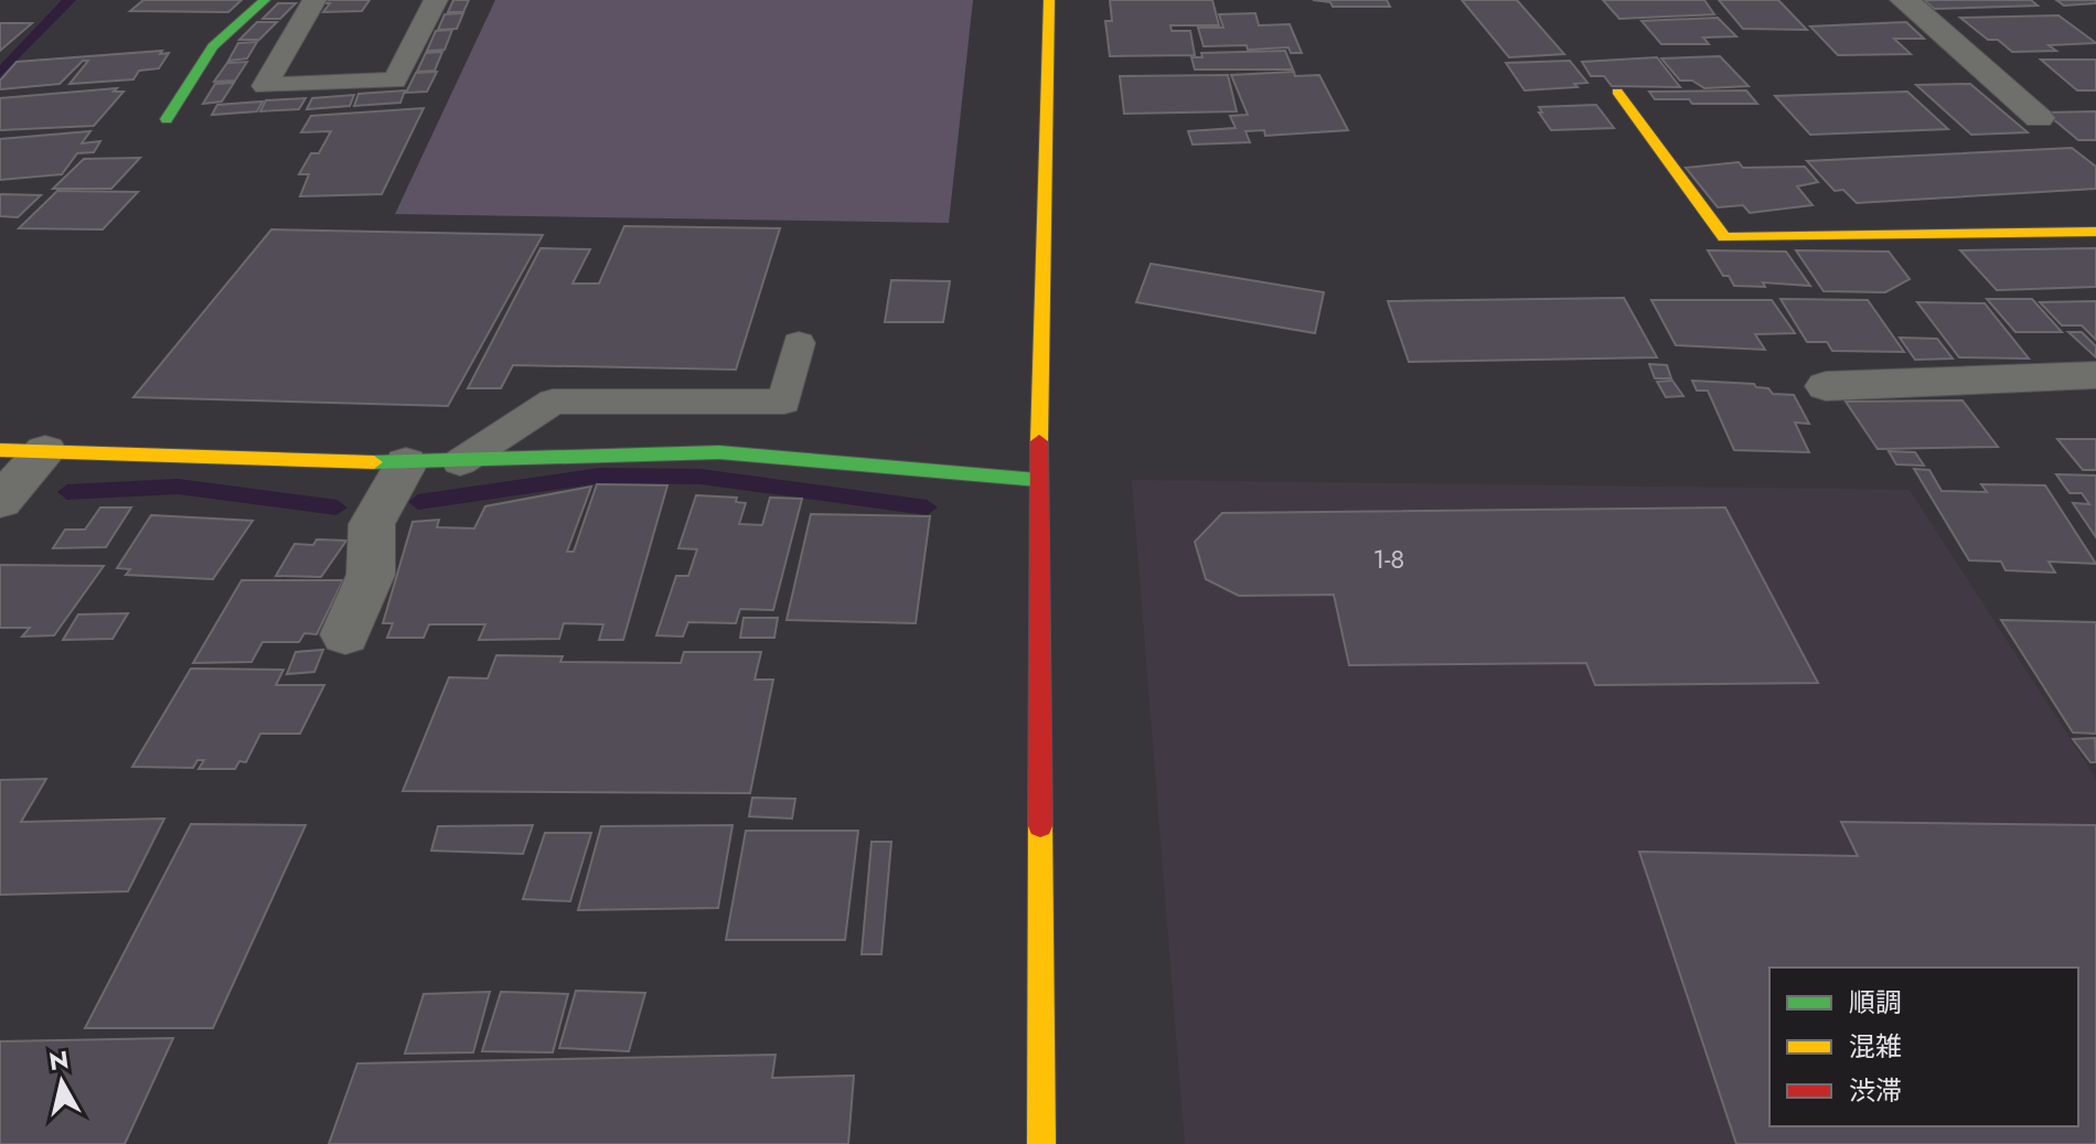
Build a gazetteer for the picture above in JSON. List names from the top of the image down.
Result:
{
  "house_numbers": ["1-8"],
  "legend": ["順調", "混雑", "渋滞"],
  "north": "top"
}
